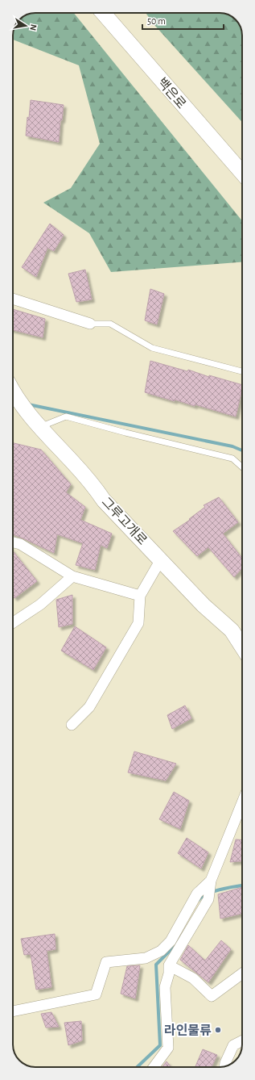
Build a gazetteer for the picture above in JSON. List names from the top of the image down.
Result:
{
  "streets": {
    "street": ["백은로", "그루고개로"]
  },
  "places": ["라인물류"],
  "scale_bar": "50 m",
  "north": "right"
}
